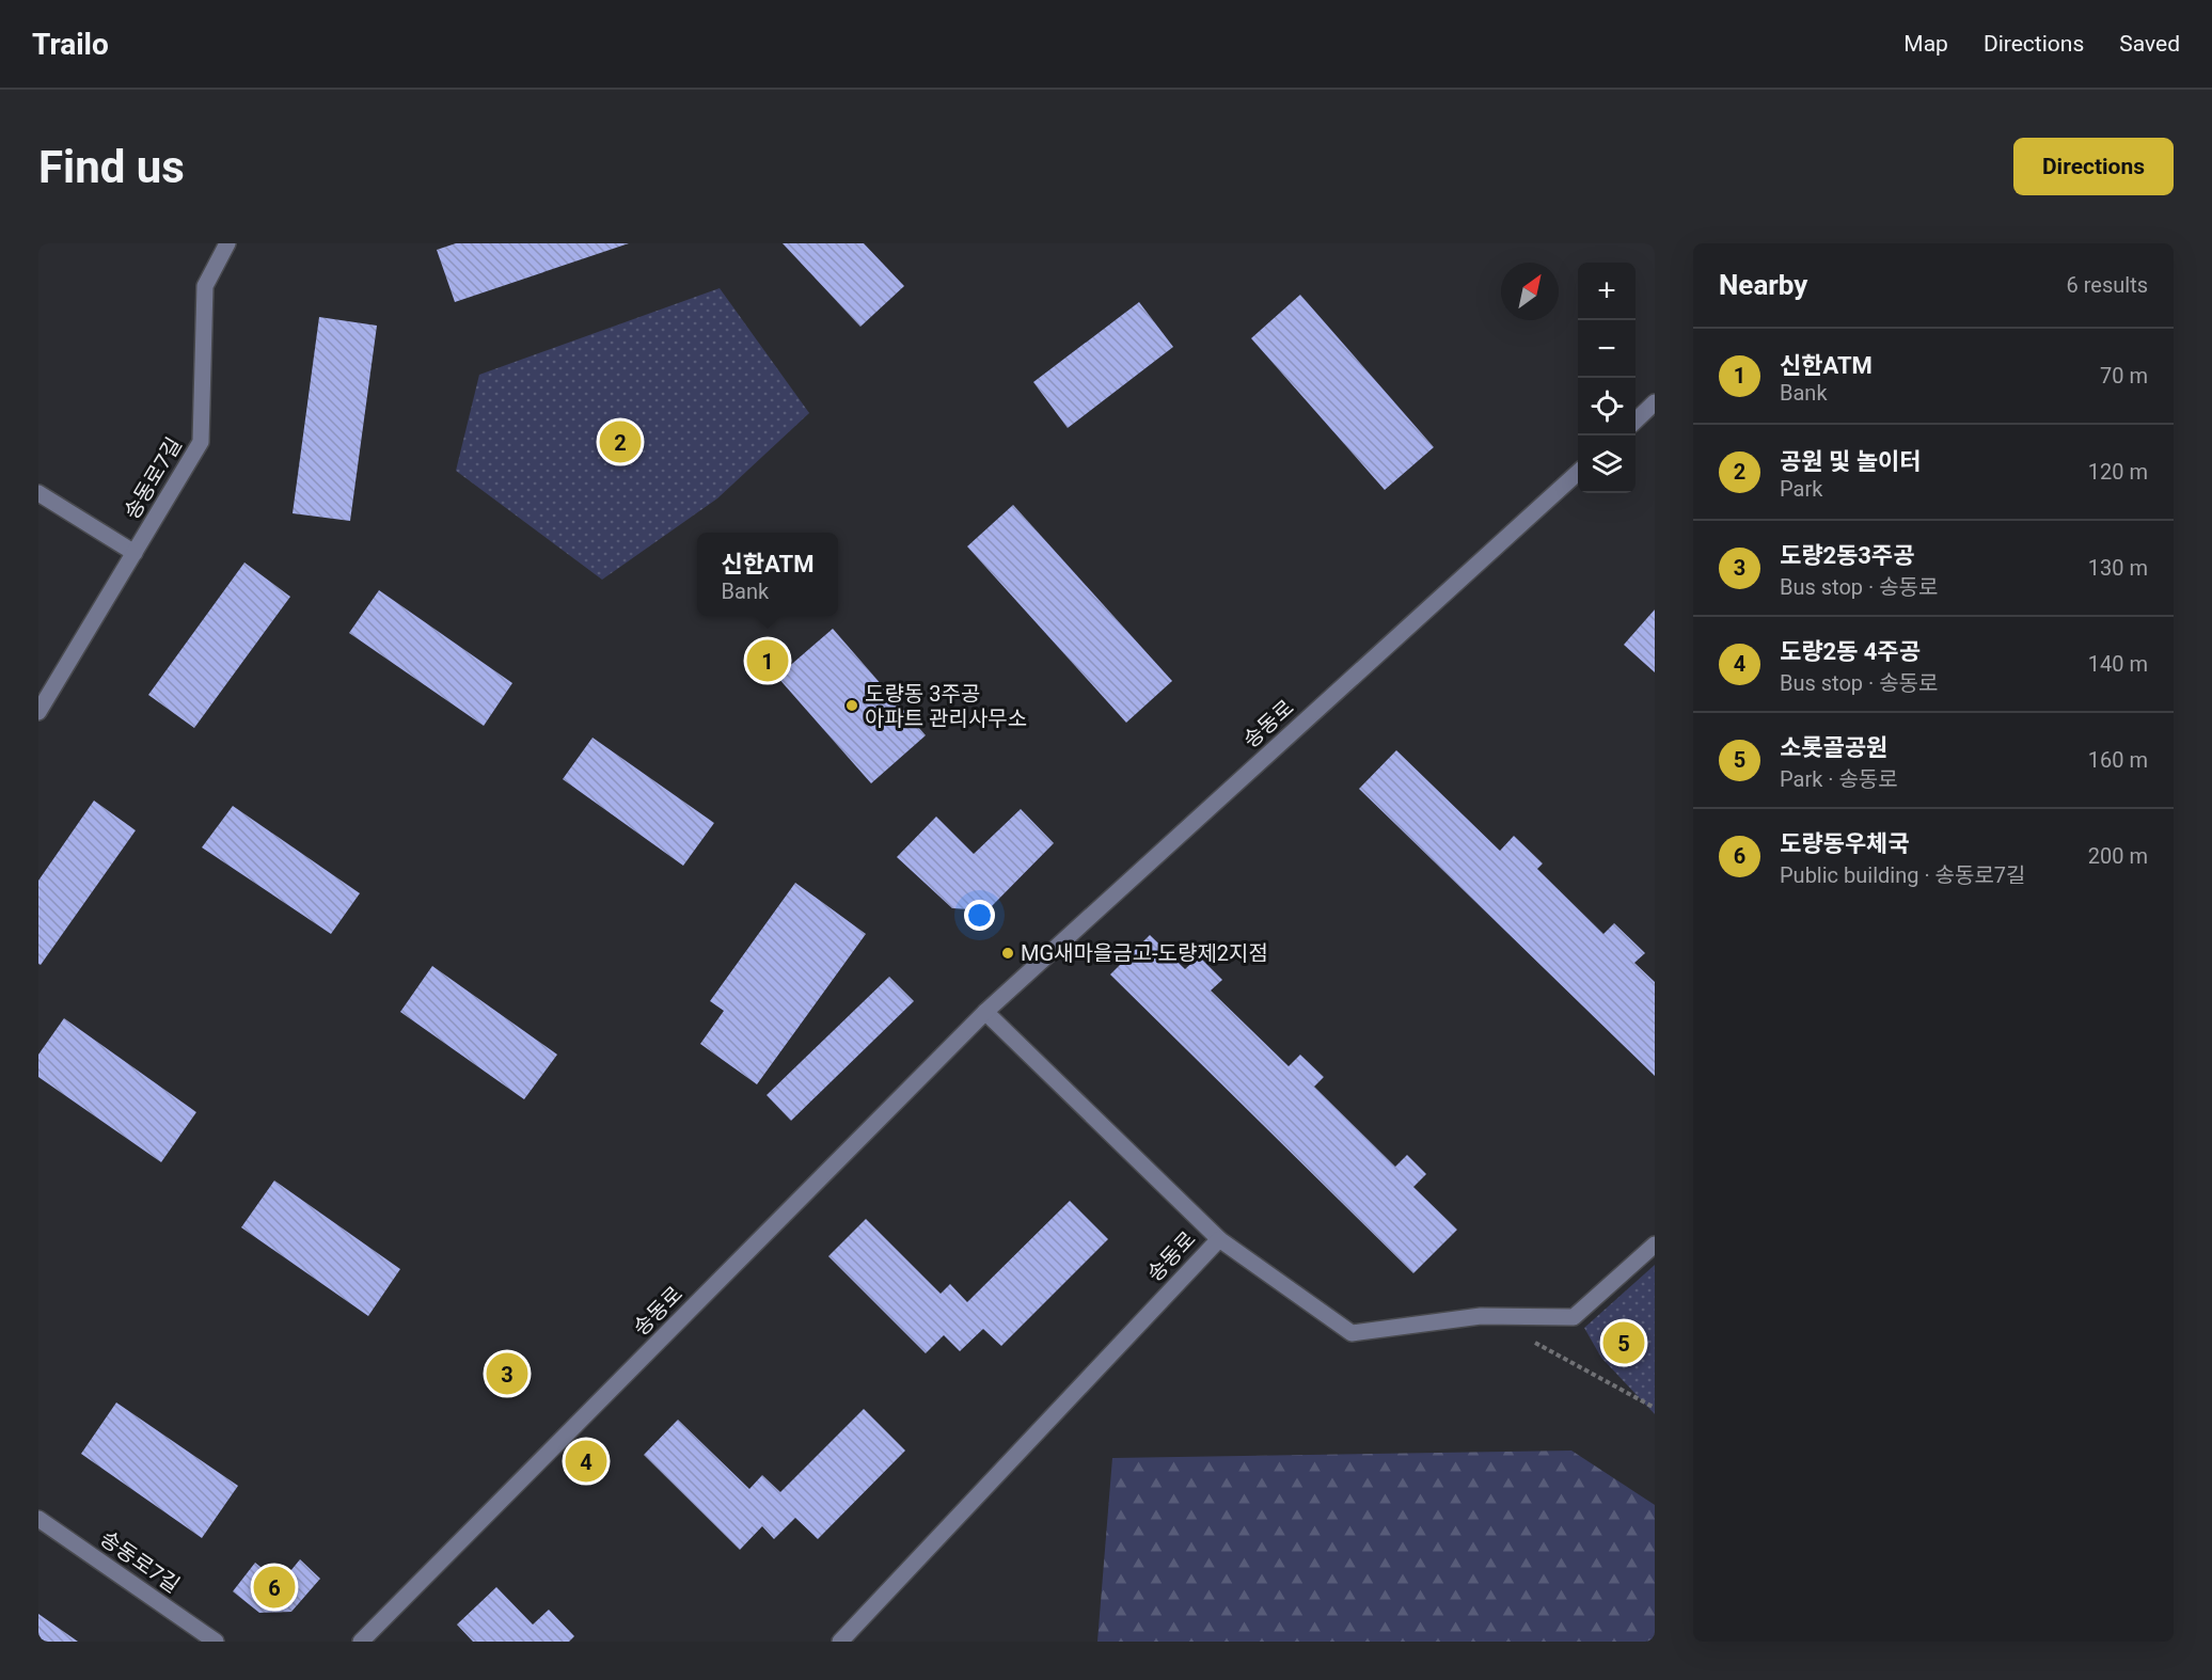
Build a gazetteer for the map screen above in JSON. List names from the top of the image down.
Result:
{
  "streets": {
    "street": ["송동로7길", "송동로"]
  },
  "places": ["도량동 3주공 아파트 관리사무소", "MG새마을금고-도량제2지점"],
  "north": "top right",
  "page": {
    "header": "Trailo",
    "nav": ["Map", "Directions", "Saved"],
    "buttons": "Directions",
    "title": "Find us",
    "heading": ["Nearby", "6 results"],
    "map_buttons": ["+", "−"],
    "list": [
      {
        "mark": "1",
        "name": "신한ATM",
        "note": "Bank",
        "value": "70 m"
      },
      {
        "mark": "2",
        "name": "공원 및 놀이터",
        "note": "Park",
        "value": "120 m"
      },
      {
        "mark": "3",
        "name": "도량2동3주공",
        "note": "Bus stop · 송동로",
        "value": "130 m"
      },
      {
        "mark": "4",
        "name": "도량2동 4주공",
        "note": "Bus stop · 송동로",
        "value": "140 m"
      },
      {
        "mark": "5",
        "name": "소롯골공원",
        "note": "Park · 송동로",
        "value": "160 m"
      },
      {
        "mark": "6",
        "name": "도량동우체국",
        "note": "Public building · 송동로7길",
        "value": "200 m"
      }
    ],
    "pins": [
      "2",
      "1",
      "5",
      "3",
      "4",
      "6"
    ],
    "popup": ["신한ATM", "Bank"]
  }
}
